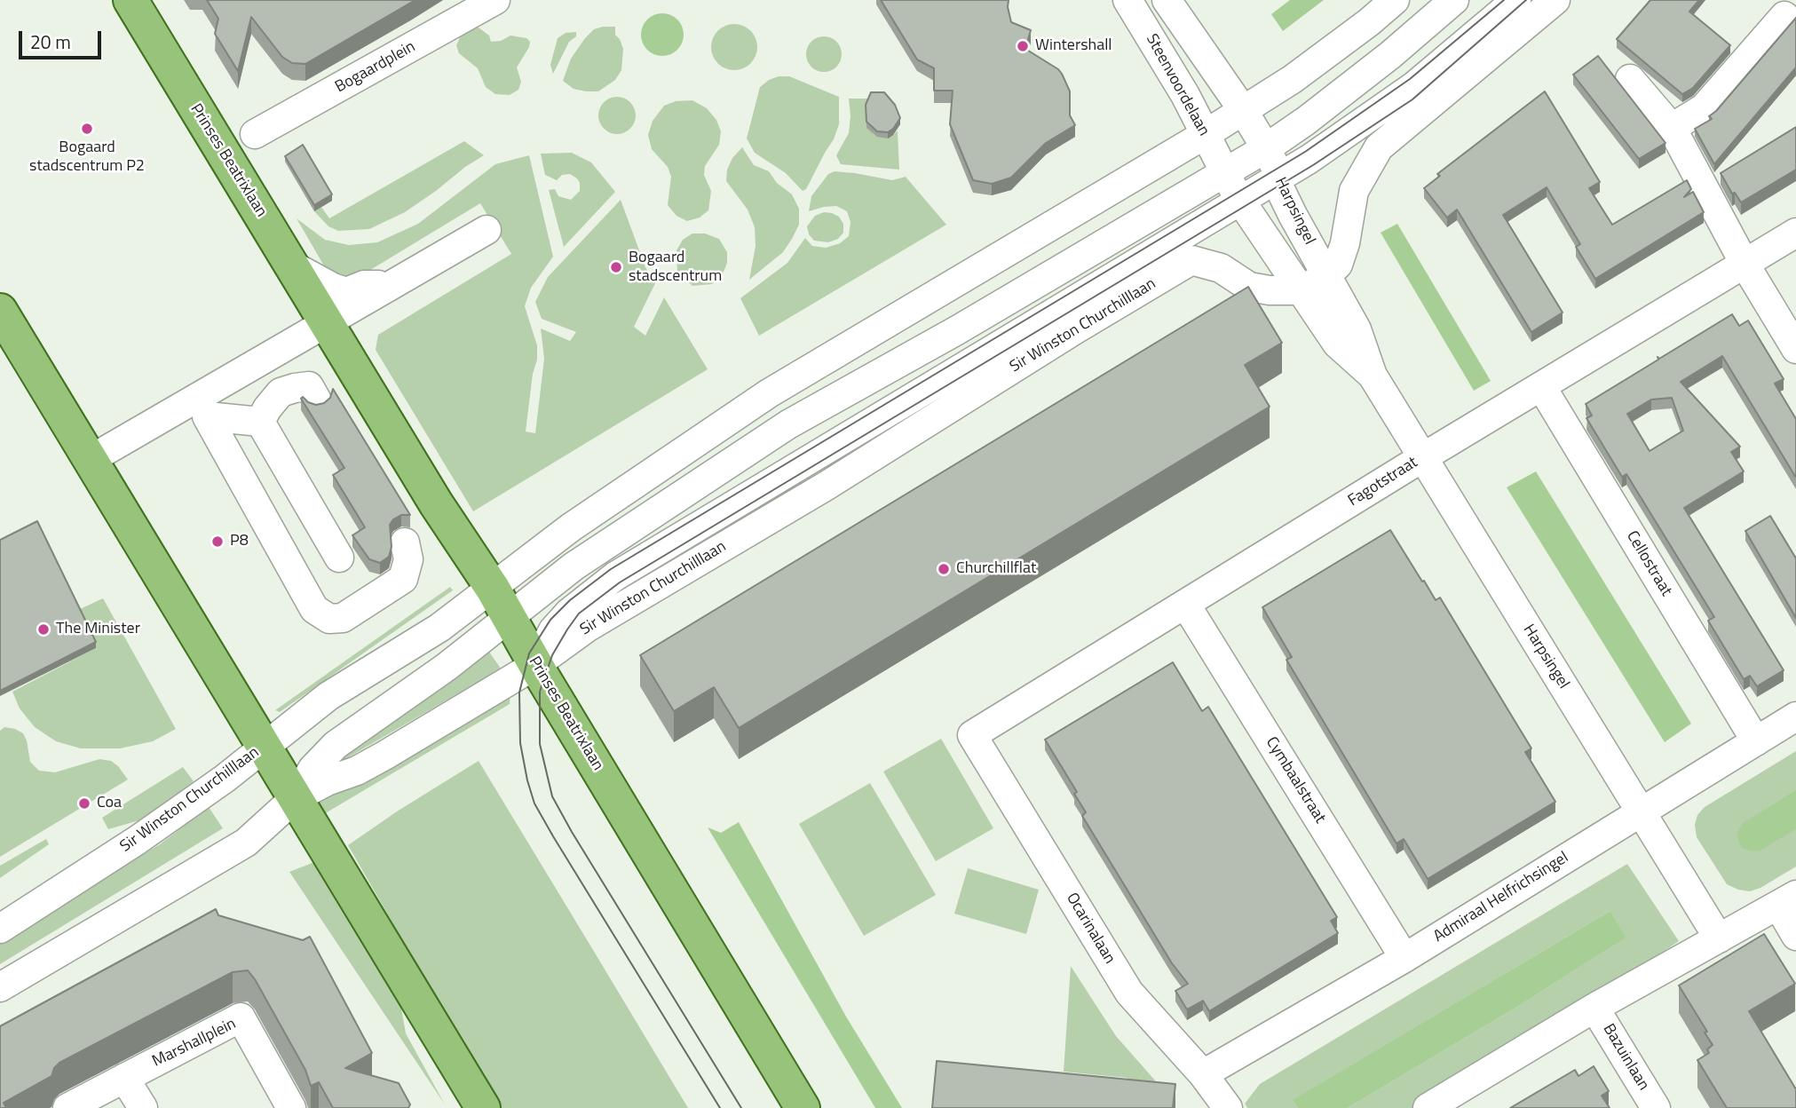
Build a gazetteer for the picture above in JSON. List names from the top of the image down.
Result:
{
  "streets": {
    "main road": ["Prinses Beatrixlaan"],
    "street": [
      "Bogaardplein",
      "Steenvoordelaan",
      "Harpsingel",
      "Sir Winston Churchilllaan",
      "Fagotstraat",
      "Cellostraat",
      "Cymbaalstraat",
      "Admiraal Helfrichsingel",
      "Ocarinalaan",
      "Marshallplein",
      "Bazuinlaan"
    ]
  },
  "crossings": [
    ["Steenvoordelaan", "Harpsingel"],
    ["Steenvoordelaan", "Sir Winston Churchilllaan"],
    ["Prinses Beatrixlaan", "Sir Winston Churchilllaan"],
    ["Harpsingel", "Sir Winston Churchilllaan"],
    ["Harpsingel", "Fagotstraat"],
    ["Harpsingel", "Admiraal Helfrichsingel"],
    ["Fagotstraat", "Cellostraat"],
    ["Fagotstraat", "Cymbaalstraat"],
    ["Fagotstraat", "Ocarinalaan"],
    ["Cellostraat", "Admiraal Helfrichsingel"],
    ["Cymbaalstraat", "Admiraal Helfrichsingel"],
    ["Admiraal Helfrichsingel", "Ocarinalaan"]
  ],
  "places": [
    "Wintershall",
    "Bogaard stadscentrum P2",
    "Bogaard stadscentrum",
    "P8",
    "Churchillflat",
    "The Minister",
    "Coa"
  ],
  "scale_bar": "20 m"
}
